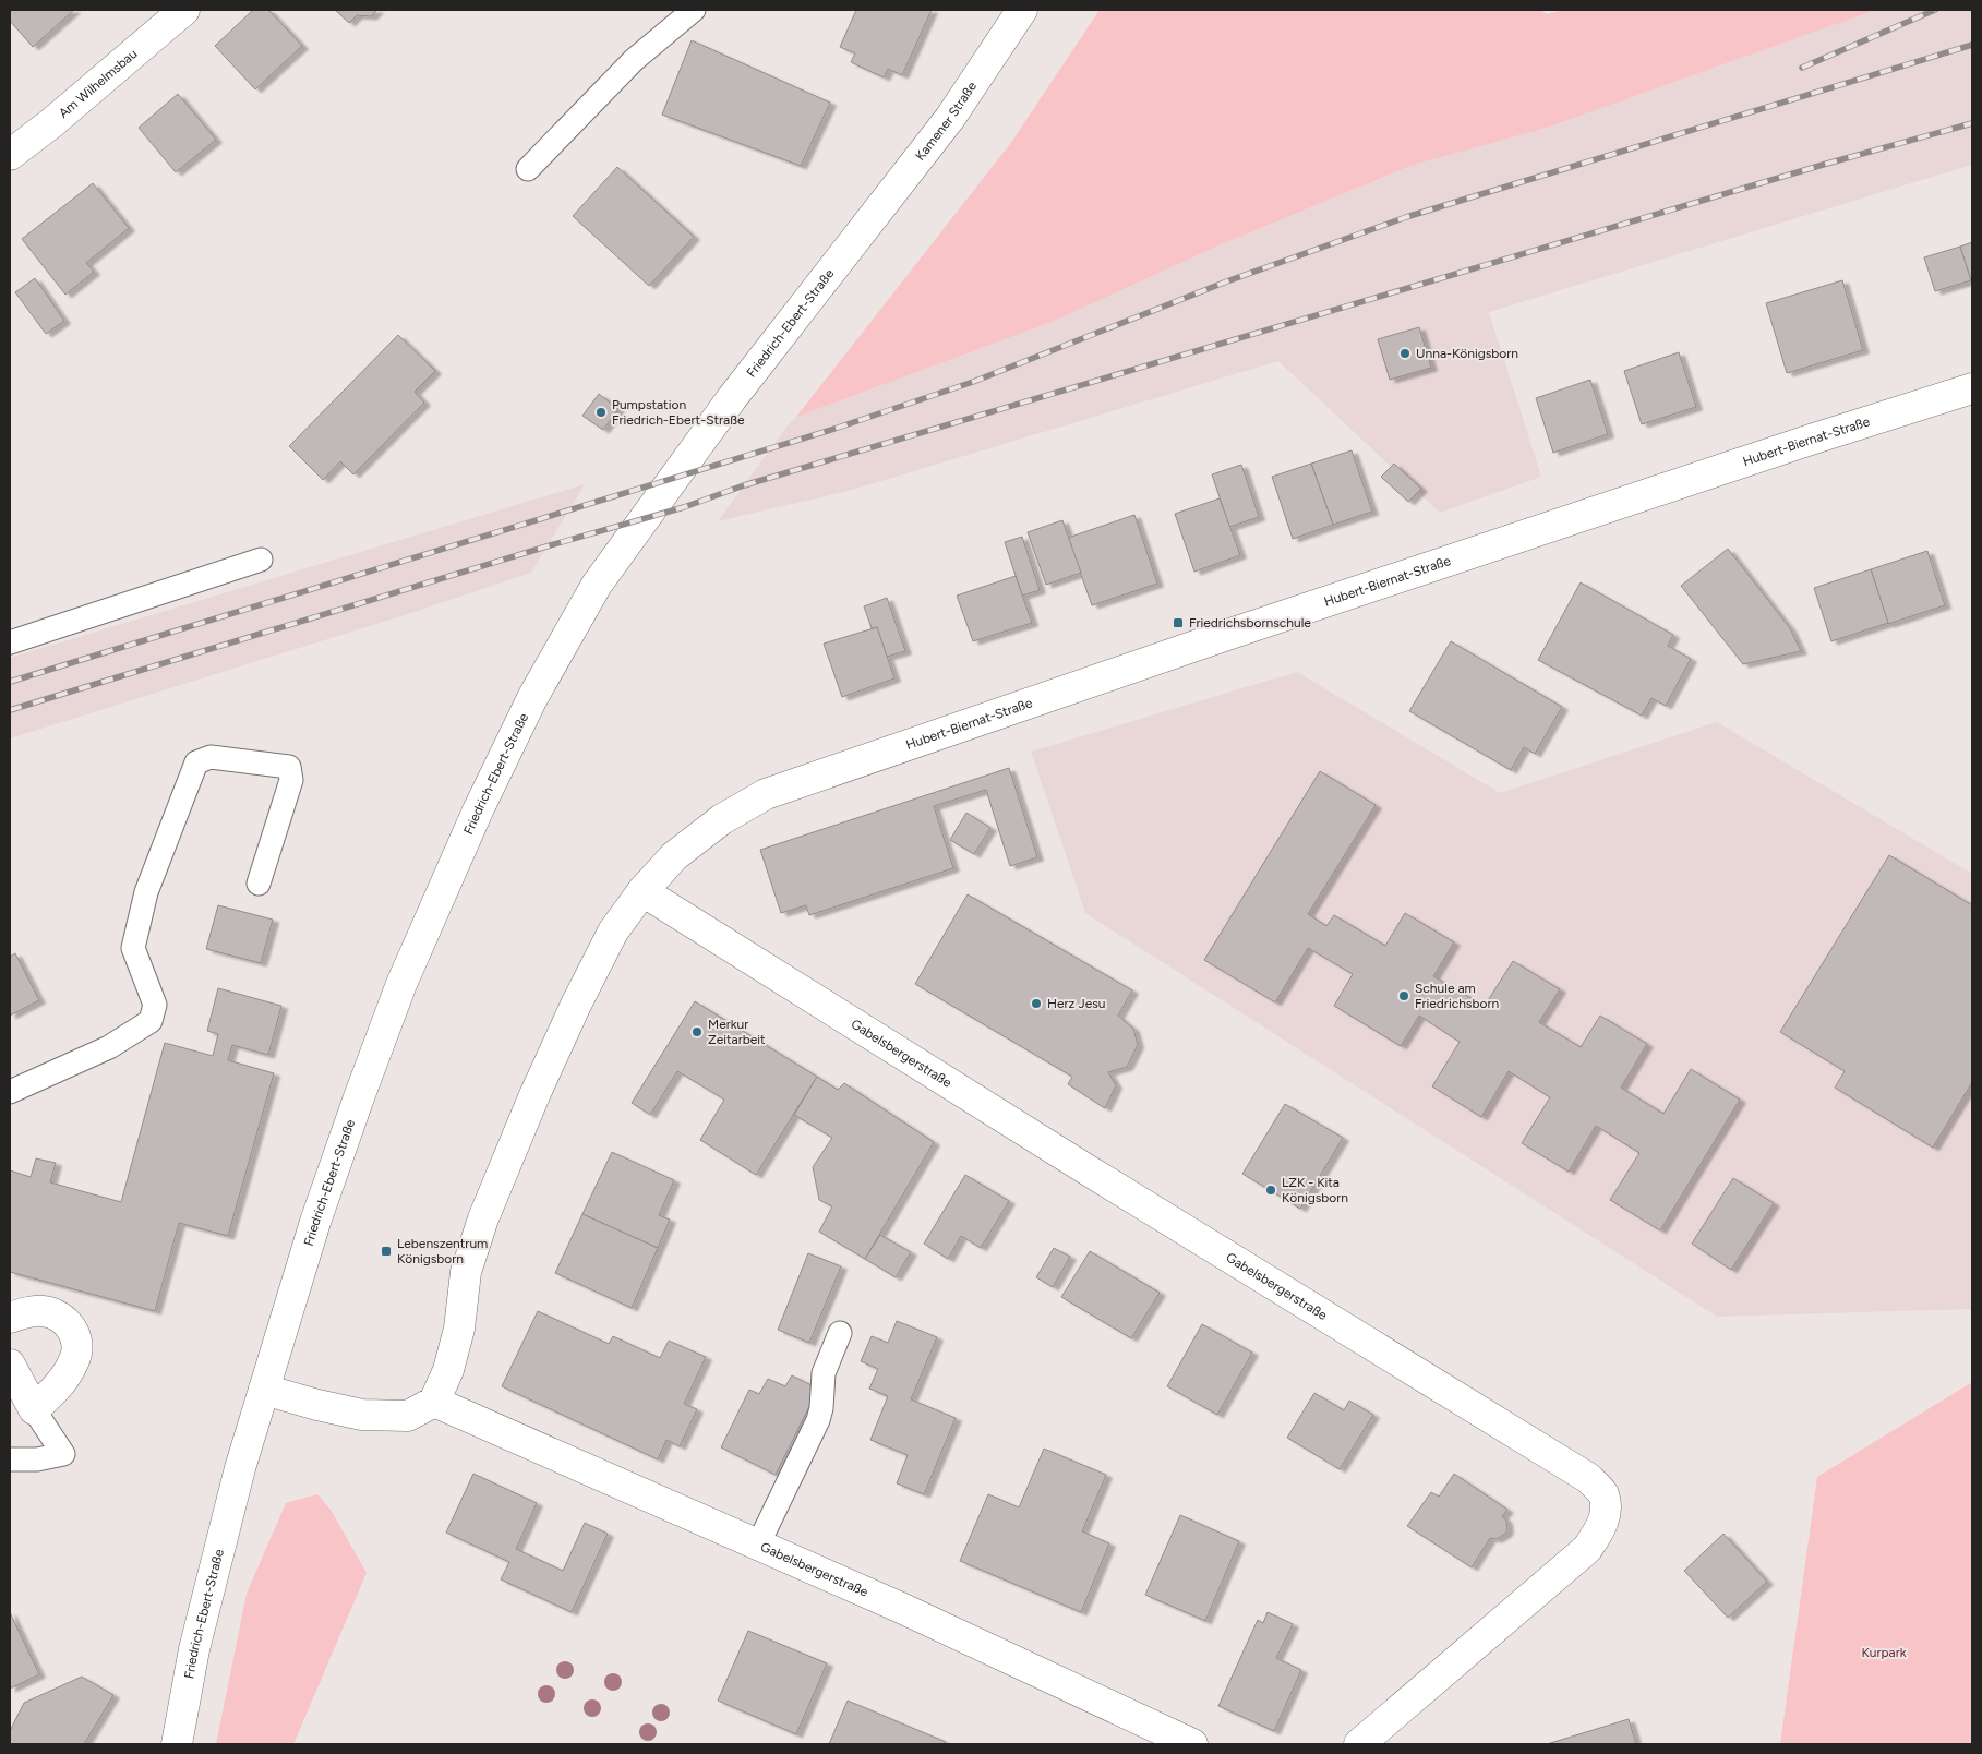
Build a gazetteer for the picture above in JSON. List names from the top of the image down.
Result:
{
  "streets": {
    "street": [
      "Am Wilhelmsbau",
      "Kamener Straße",
      "Friedrich-Ebert-Straße",
      "Hubert-Biernat-Straße",
      "Gabelsbergerstraße"
    ]
  },
  "crossings": [
    ["Kamener Straße", "Friedrich-Ebert-Straße"],
    ["Hubert-Biernat-Straße", "Gabelsbergerstraße"]
  ],
  "parks": ["Kurpark"],
  "places": {
    "other": [
      "Unna-Königsborn",
      "Pumpstation Friedrich-Ebert-Straße",
      "Schule am Friedrichsborn",
      "Herz Jesu",
      "Merkur Zeitarbeit",
      "LZK - Kita Königsborn"
    ],
    "transit": ["Friedrichsbornschule", "Lebenszentrum Königsborn"]
  }
}
